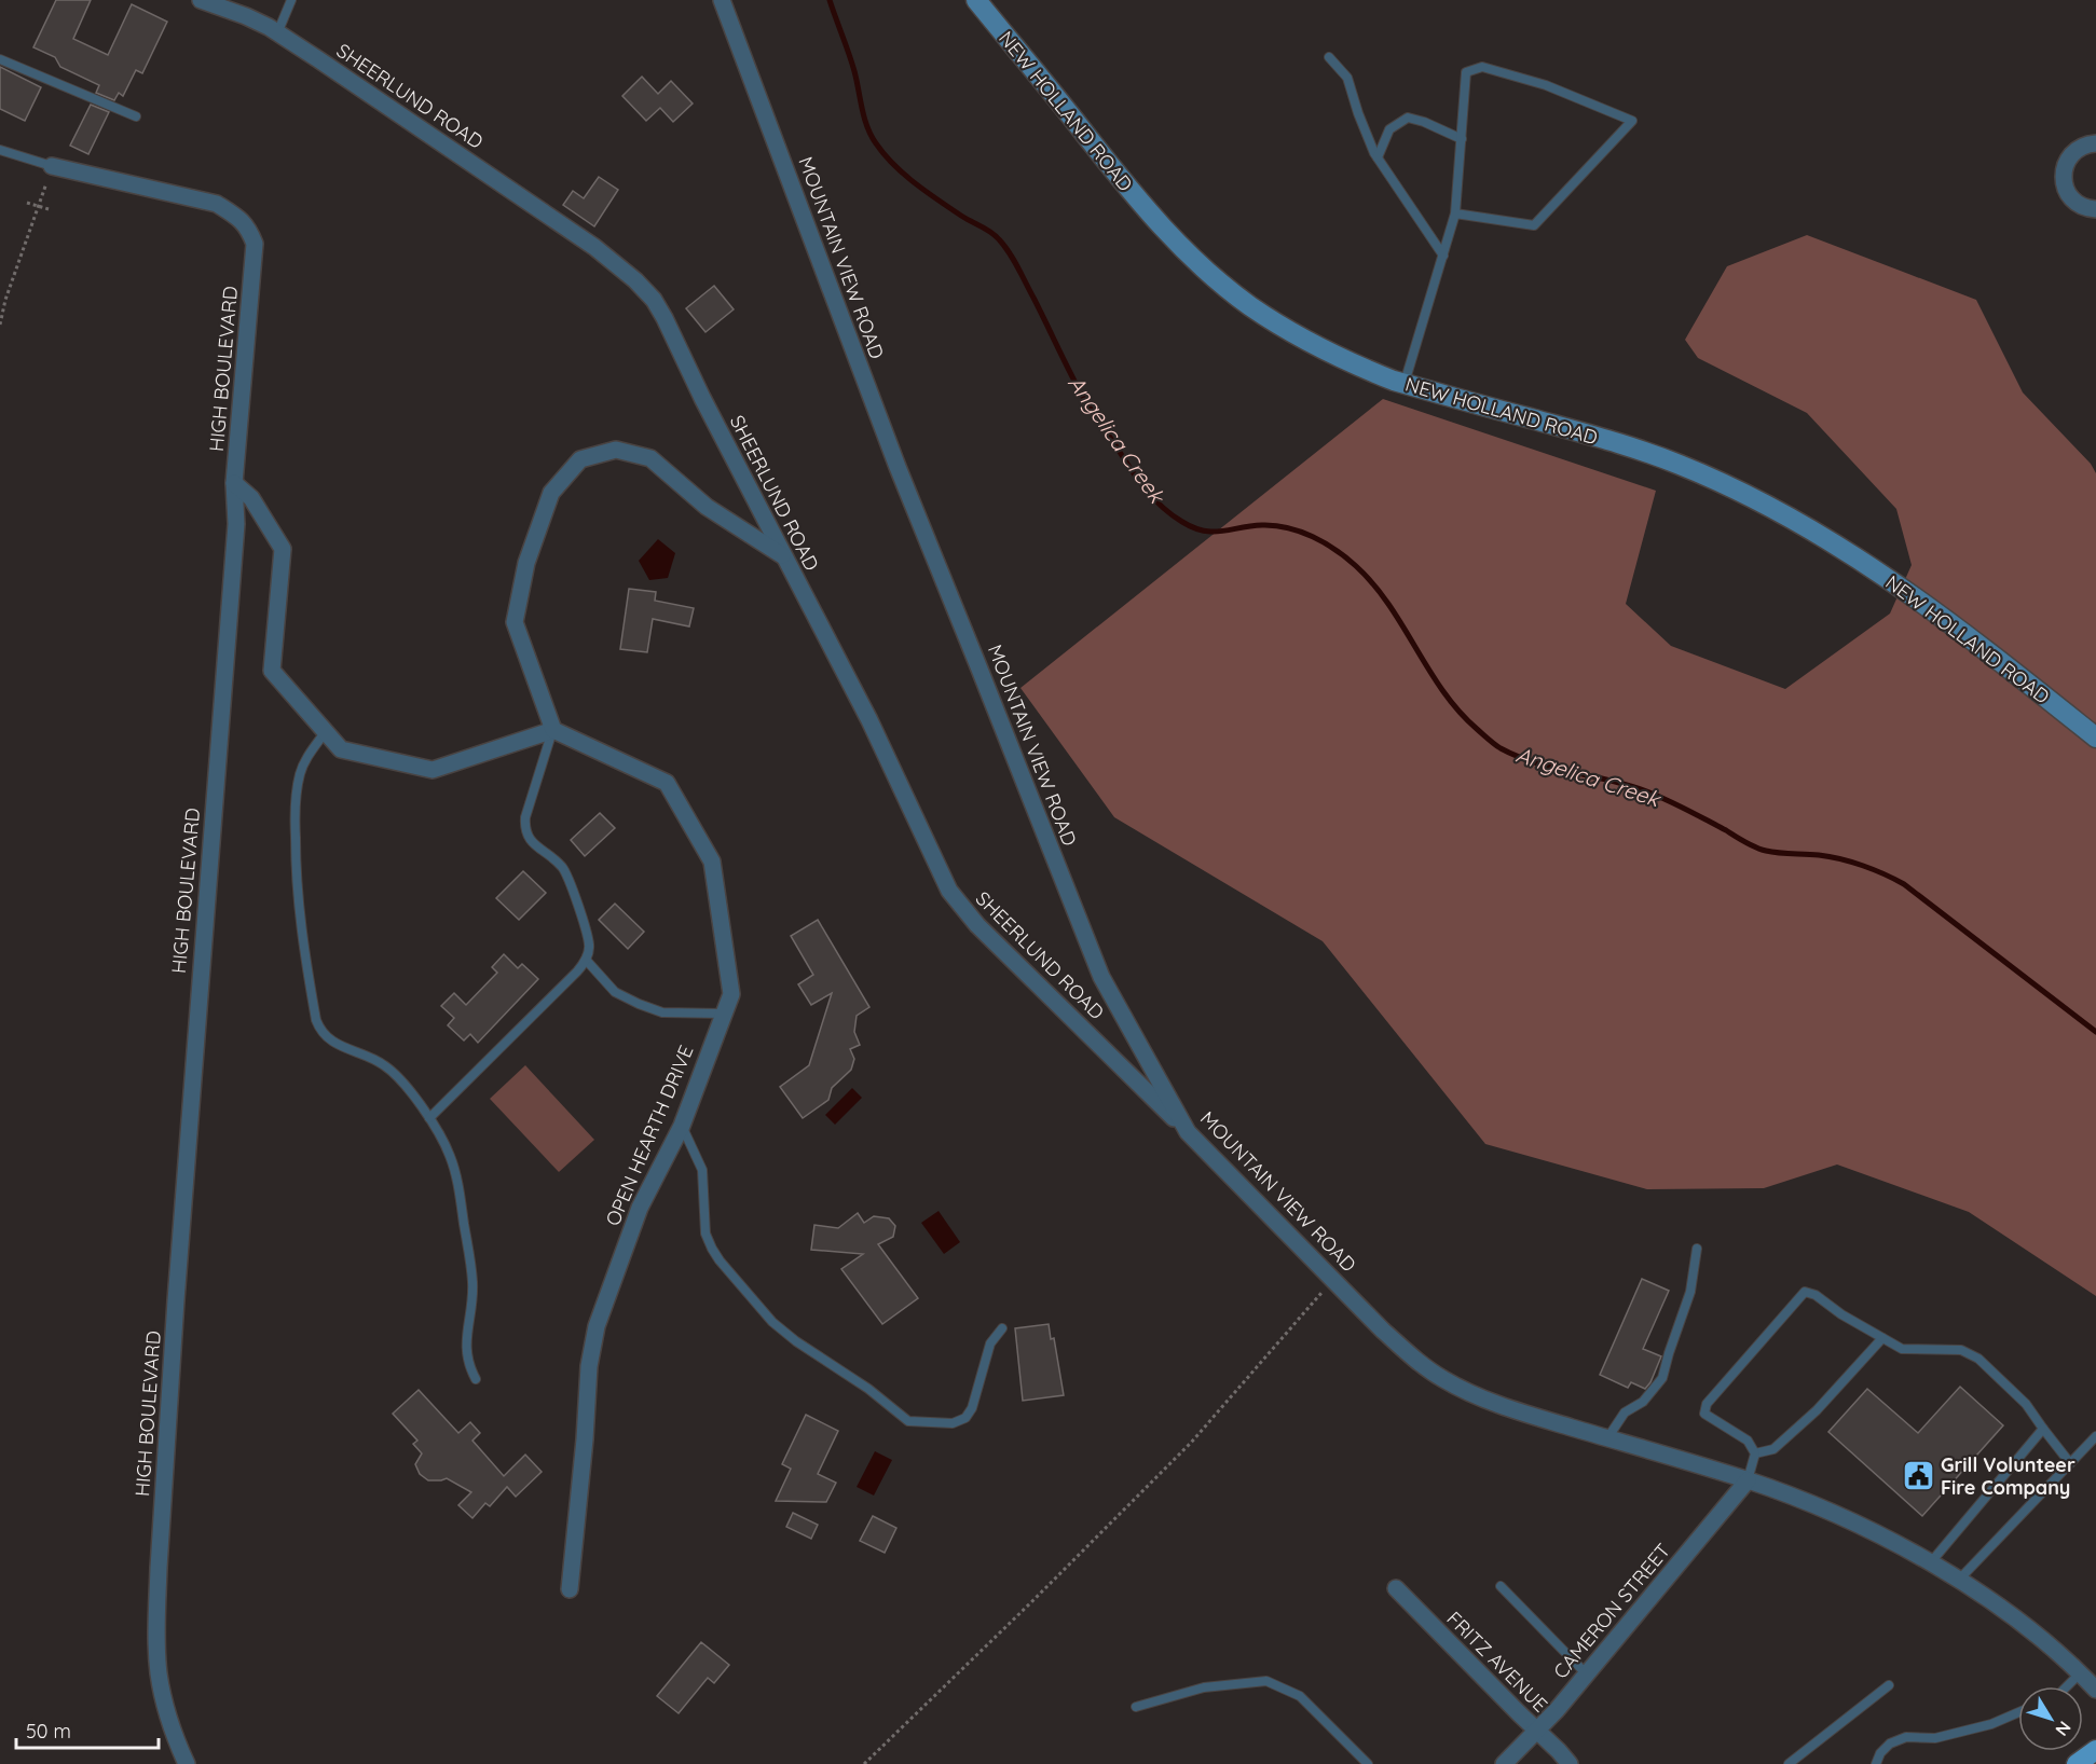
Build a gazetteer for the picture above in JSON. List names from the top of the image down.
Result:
{
  "streets": {
    "main road": ["NEW HOLLAND ROAD"],
    "street": [
      "SHEERLUND ROAD",
      "MOUNTAIN VIEW ROAD",
      "HIGH BOULEVARD",
      "OPEN HEARTH DRIVE",
      "CAMERON STREET",
      "FRITZ AVENUE"
    ]
  },
  "crossings": [
    ["SHEERLUND ROAD", "MOUNTAIN VIEW ROAD"],
    ["MOUNTAIN VIEW ROAD", "CAMERON STREET"],
    ["CAMERON STREET", "FRITZ AVENUE"]
  ],
  "water": ["Angelica Creek"],
  "places": {
    "public building": ["Grill Volunteer Fire Company"]
  },
  "scale_bar": "50 m",
  "north": "bottom right"
}
